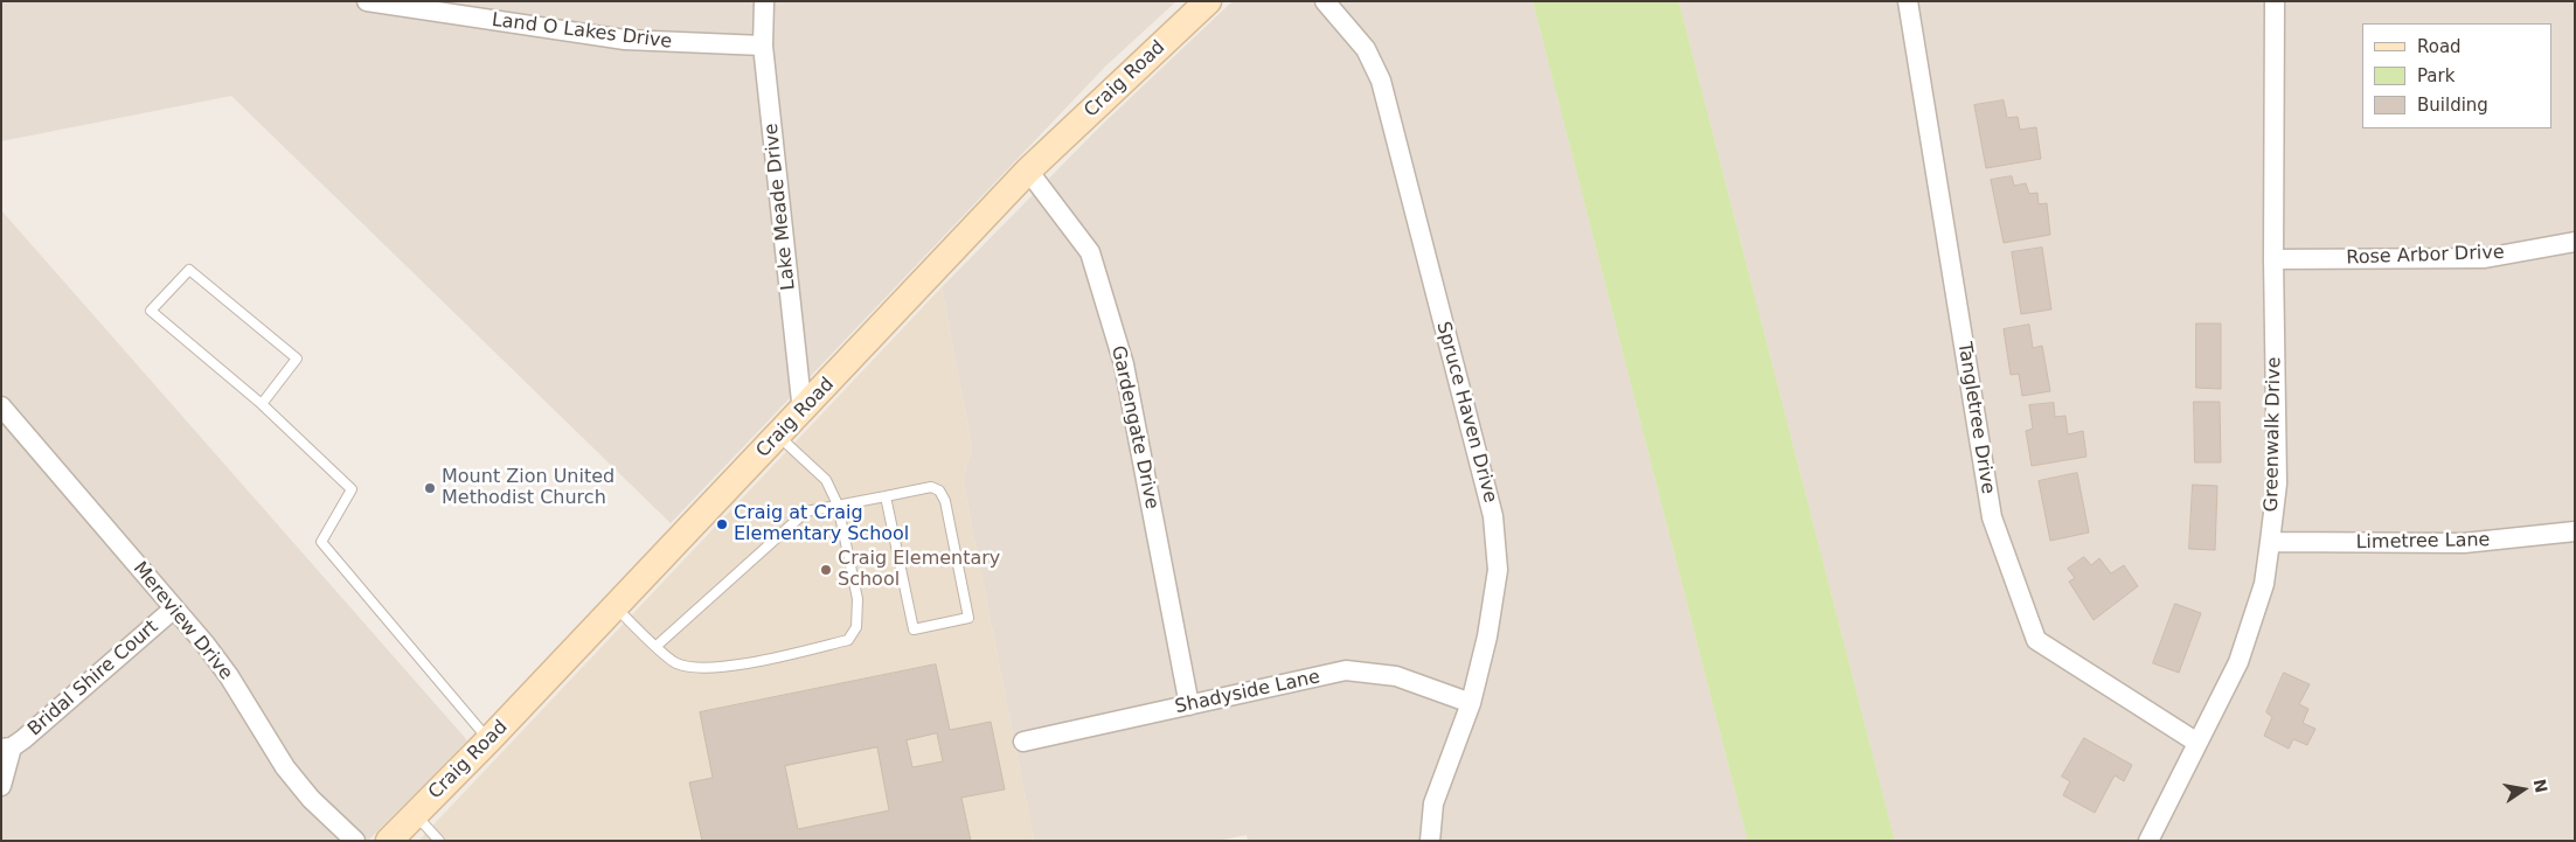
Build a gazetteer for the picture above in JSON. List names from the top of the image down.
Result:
{
  "streets": {
    "main road": ["Craig Road"],
    "street": [
      "Land O Lakes Drive",
      "Lake Meade Drive",
      "Rose Arbor Drive",
      "Spruce Haven Drive",
      "Tangletree Drive",
      "Gardengate Drive",
      "Greenwalk Drive",
      "Limetree Lane",
      "Mereview Drive",
      "Bridal Shire Court",
      "Shadyside Lane"
    ]
  },
  "crossings": [
    ["Land O Lakes Drive", "Lake Meade Drive"],
    ["Craig Road", "Lake Meade Drive"],
    ["Craig Road", "Gardengate Drive"],
    ["Rose Arbor Drive", "Greenwalk Drive"],
    ["Spruce Haven Drive", "Shadyside Lane"],
    ["Tangletree Drive", "Greenwalk Drive"],
    ["Gardengate Drive", "Shadyside Lane"],
    ["Greenwalk Drive", "Limetree Lane"],
    ["Mereview Drive", "Bridal Shire Court"]
  ],
  "places": ["Mount Zion United Methodist Church", "Craig at Craig Elementary School", "Craig Elementary School"],
  "legend": ["Road", "Park", "Building"],
  "north": "right"
}
